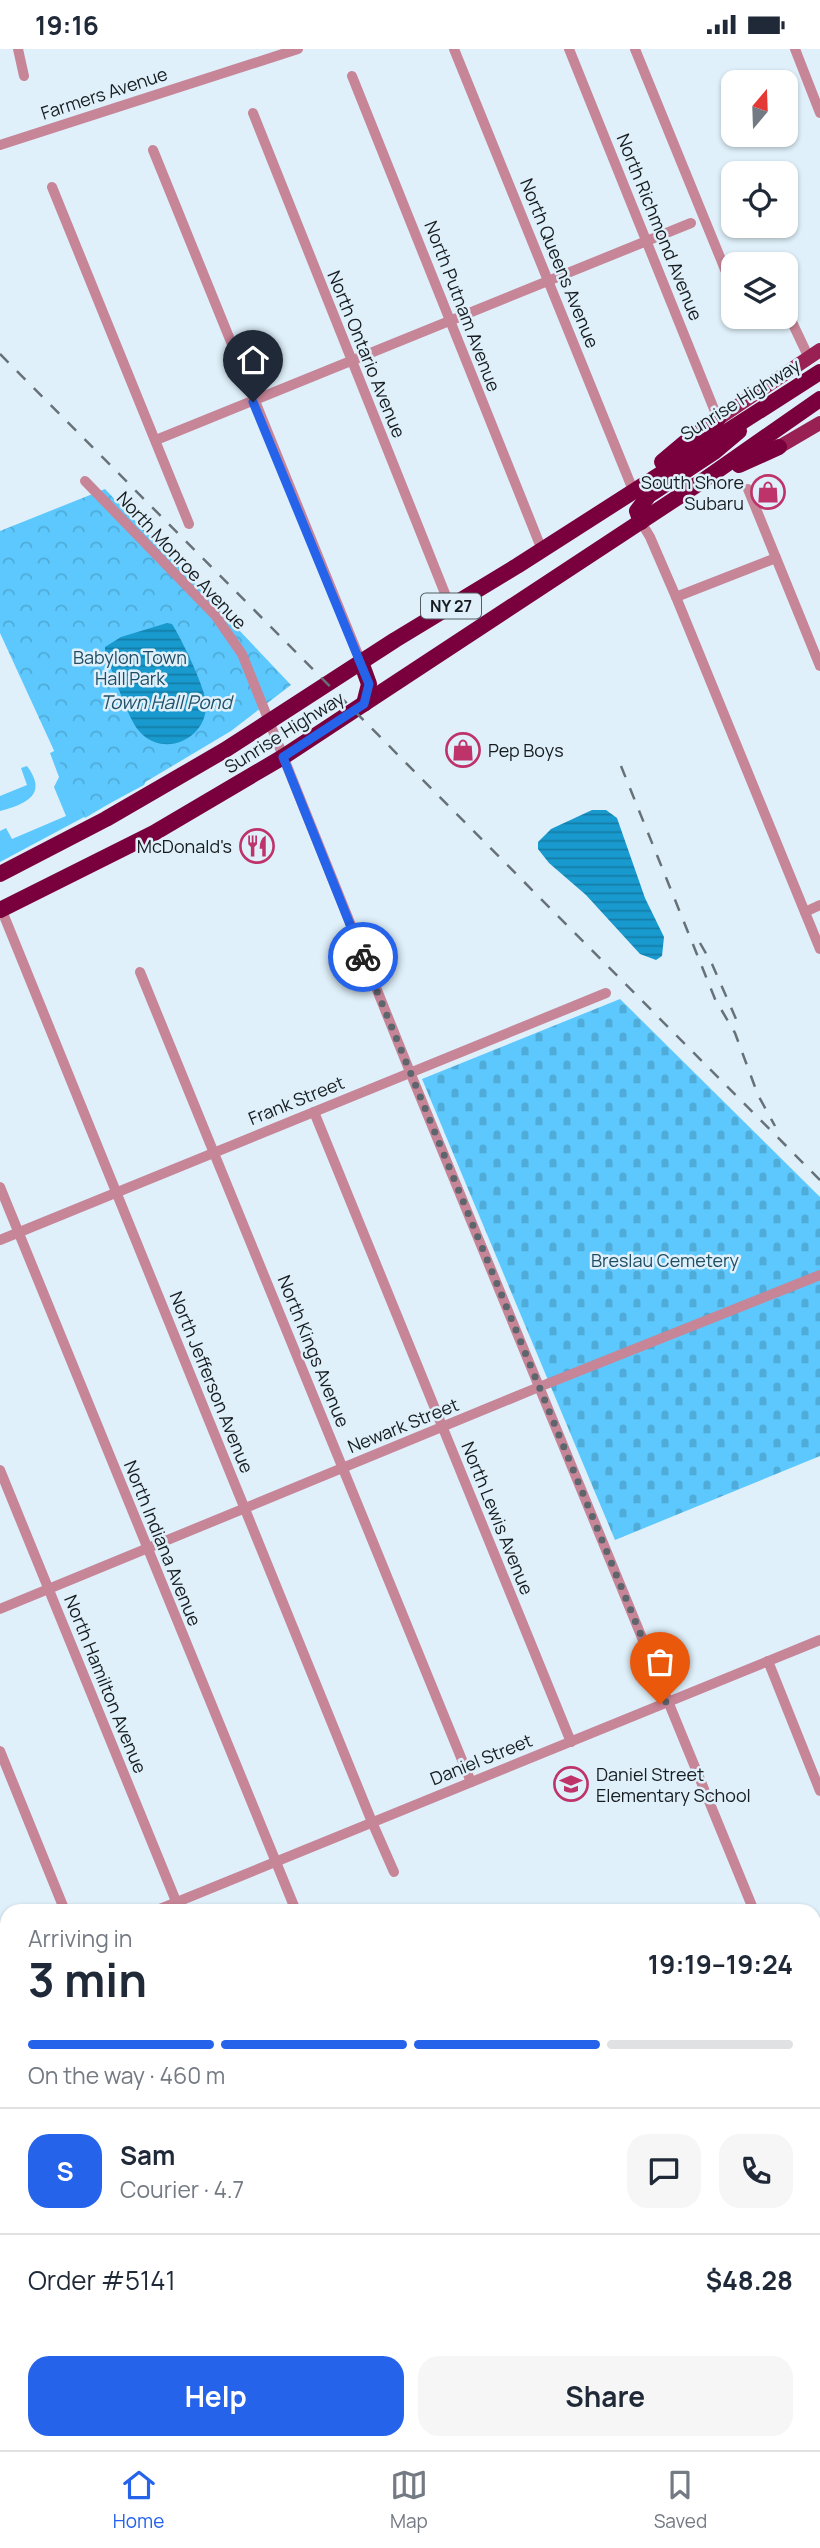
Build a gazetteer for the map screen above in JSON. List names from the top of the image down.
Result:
{
  "streets": {
    "highway": ["Sunrise Highway", "NY 27"],
    "street": [
      "Farmers Avenue",
      "North Richmond Avenue",
      "North Queens Avenue",
      "North Putnam Avenue",
      "North Ontario Avenue",
      "North Monroe Avenue",
      "Frank Street",
      "North Kings Avenue",
      "North Jefferson Avenue",
      "Newark Street",
      "North Lewis Avenue",
      "North Indiana Avenue",
      "North Hamilton Avenue",
      "Daniel Street"
    ]
  },
  "crossings": [
    ["North Richmond Avenue", "Sunrise Highway"],
    ["North Queens Avenue", "Sunrise Highway"],
    ["North Putnam Avenue", "Sunrise Highway"],
    ["North Ontario Avenue", "Sunrise Highway"],
    ["Sunrise Highway", "North Monroe Avenue"],
    ["Sunrise Highway", "North Jefferson Avenue"],
    ["North Monroe Avenue", "Frank Street"],
    ["North Monroe Avenue", "Newark Street"],
    ["North Monroe Avenue", "Daniel Street"],
    ["Frank Street", "North Kings Avenue"],
    ["Frank Street", "North Jefferson Avenue"],
    ["Frank Street", "North Lewis Avenue"],
    ["Frank Street", "North Indiana Avenue"],
    ["North Kings Avenue", "Newark Street"],
    ["North Kings Avenue", "Daniel Street"],
    ["North Jefferson Avenue", "Newark Street"],
    ["North Jefferson Avenue", "Daniel Street"],
    ["Newark Street", "North Lewis Avenue"],
    ["Newark Street", "North Indiana Avenue"],
    ["Newark Street", "North Hamilton Avenue"],
    ["North Lewis Avenue", "Daniel Street"],
    ["North Indiana Avenue", "Daniel Street"]
  ],
  "water": ["Town Hall Pond"],
  "parks": ["Babylon Town Hall Park", "Breslau Cemetery"],
  "places": {
    "shop": ["South Shore Subaru", "Pep Boys"],
    "restaurant": ["McDonald's"],
    "school or university": ["Daniel Street Elementary School"]
  },
  "north": "top",
  "page": {
    "status": "19:16",
    "heading": ["3 min", "Arriving in", "19:19–19:24"],
    "panel": [
      "Sam",
      "Courier · 4.7",
      "Order #5141",
      "$48.28"
    ],
    "bar": "On the way · 460 m",
    "round": "S",
    "buttons": ["Help", "Share"],
    "tabs": ["Home", "Map", "Saved"]
  }
}
